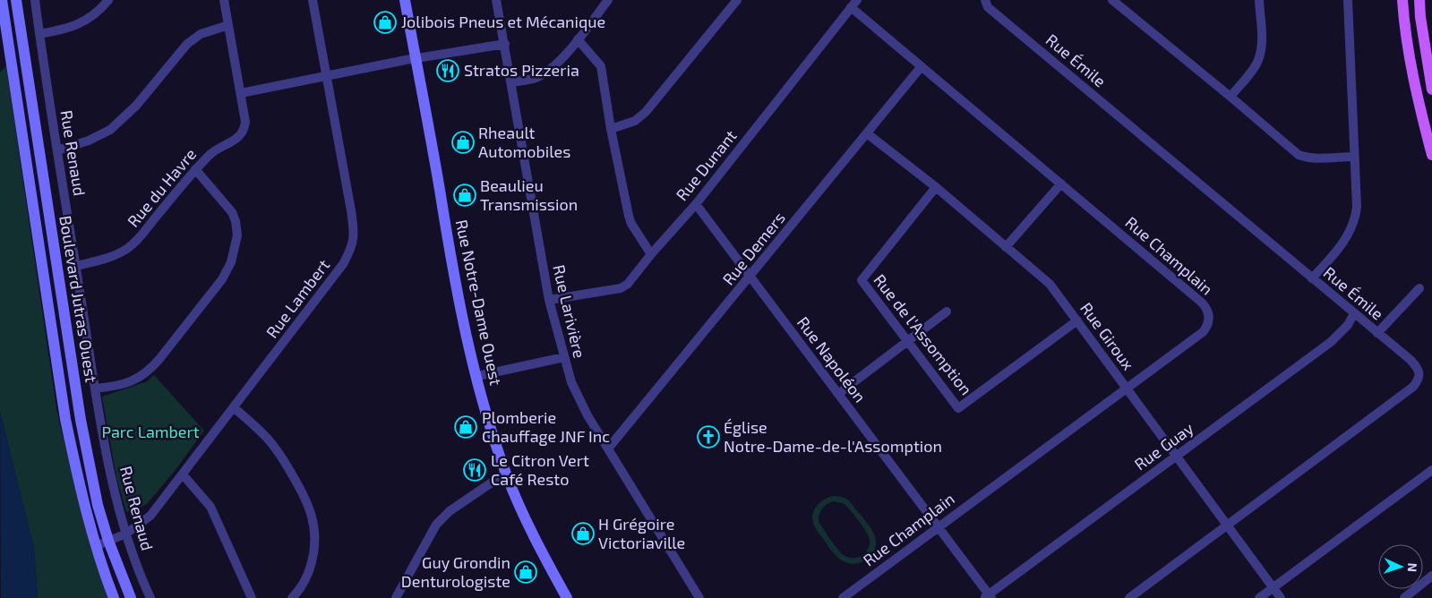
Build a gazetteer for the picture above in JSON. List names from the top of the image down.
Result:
{
  "streets": {
    "main road": ["Boulevard Jutras Ouest", "Rue Notre-Dame Ouest"],
    "street": [
      "Rue Émile",
      "Rue Renaud",
      "Rue Dunant",
      "Rue du Havre",
      "Rue Demers",
      "Rue Champlain",
      "Rue Lambert",
      "Rue Larivière",
      "Rue de l'Assomption",
      "Rue Giroux",
      "Rue Napoléon",
      "Rue Guay"
    ]
  },
  "crossings": [
    ["Rue Émile", "Rue Giroux"],
    ["Rue Émile", "Rue Guay"],
    ["Rue Renaud", "Rue du Havre"],
    ["Rue Renaud", "Rue Lambert"],
    ["Rue Dunant", "Rue Champlain"],
    ["Rue Dunant", "Rue Larivière"],
    ["Rue Dunant", "Rue Napoléon"],
    ["Rue Demers", "Rue Champlain"],
    ["Rue Demers", "Rue Larivière"],
    ["Rue Demers", "Rue Giroux"],
    ["Rue Demers", "Rue Napoléon"],
    ["Rue Champlain", "Rue Giroux"],
    ["Rue Champlain", "Rue Napoléon"],
    ["Boulevard Jutras Ouest", "Rue Lambert"],
    ["Rue de l'Assomption", "Rue Giroux"],
    ["Rue Giroux", "Rue Guay"],
    ["Rue Napoléon", "Rue Guay"]
  ],
  "parks": ["Parc Lambert"],
  "places": {
    "shop": [
      "Jolibois Pneus et Mécanique",
      "Rheault Automobiles",
      "Beaulieu Transmission",
      "Plomberie Chauffage JNF Inc",
      "H Grégoire Victoriaville",
      "Guy Grondin Denturologiste"
    ],
    "restaurant": ["Stratos Pizzeria", "Le Citron Vert Café Resto"],
    "church": ["Église Notre-Dame-de-l'Assomption"]
  },
  "north": "right"
}
